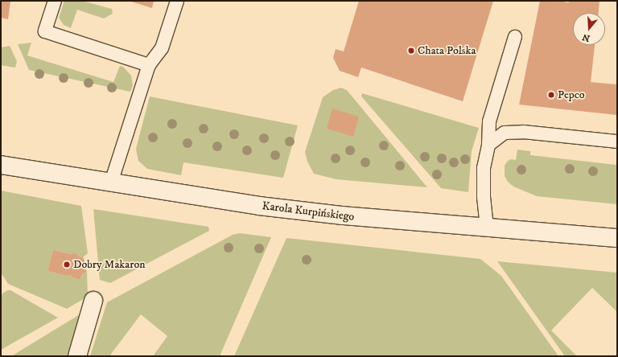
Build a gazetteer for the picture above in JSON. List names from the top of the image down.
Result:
{
  "streets": {
    "street": ["Karola Kurpińskiego"]
  },
  "places": ["Chata Polska", "Pepco", "Dobry Makaron"],
  "north": "bottom"
}
